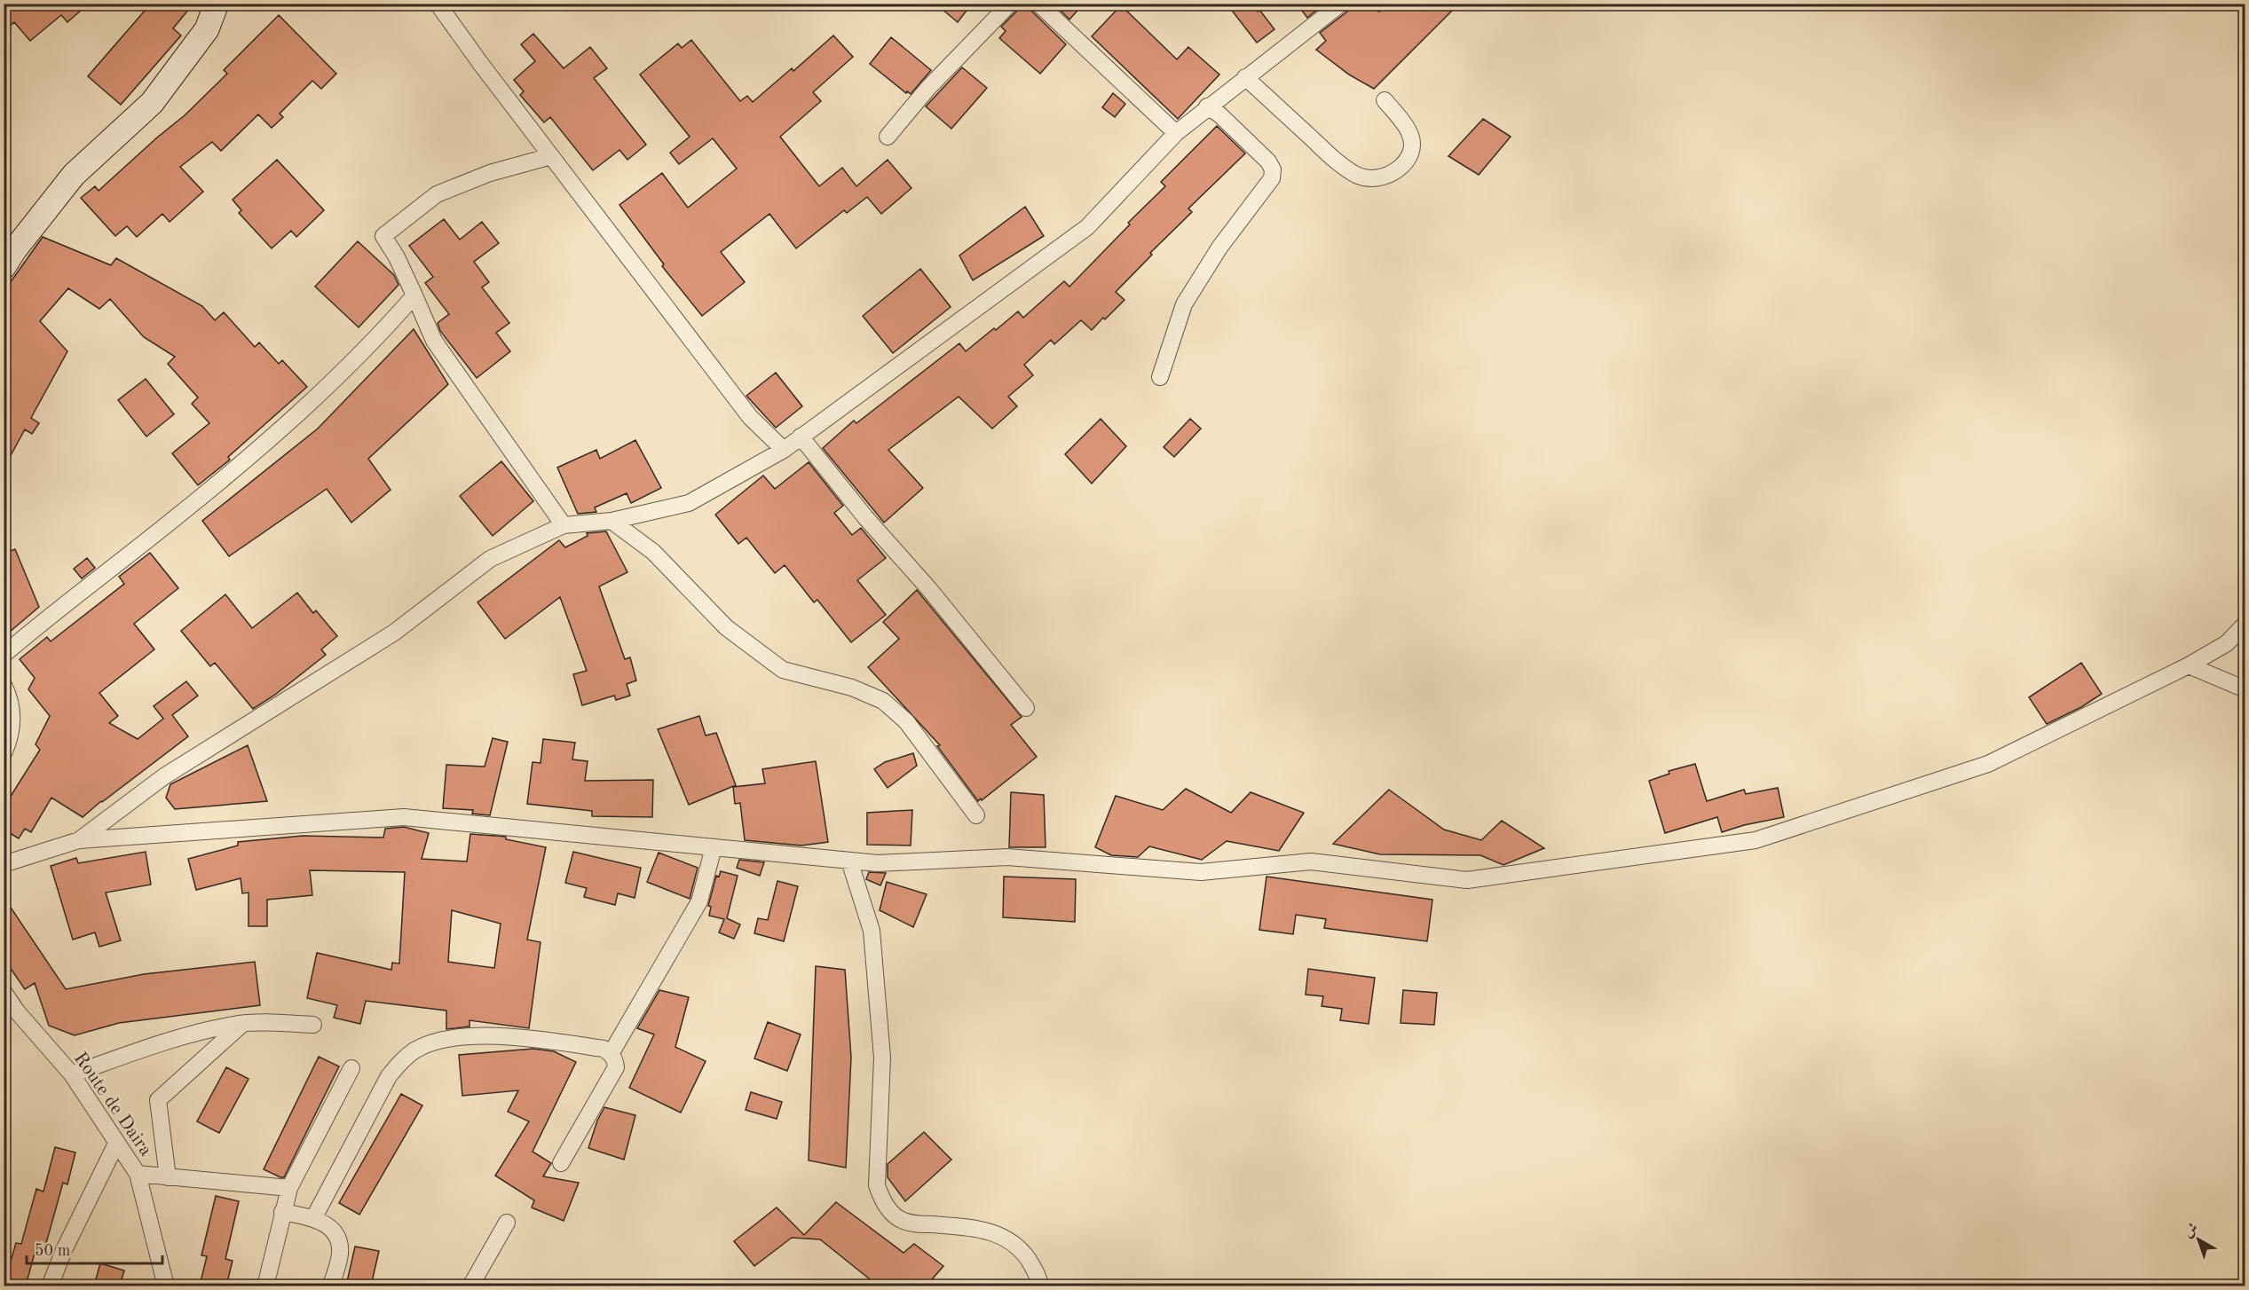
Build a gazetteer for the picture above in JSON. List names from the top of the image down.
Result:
{
  "streets": {
    "street": ["Route de Daira"]
  },
  "scale_bar": "50 m",
  "north": "top left"
}
